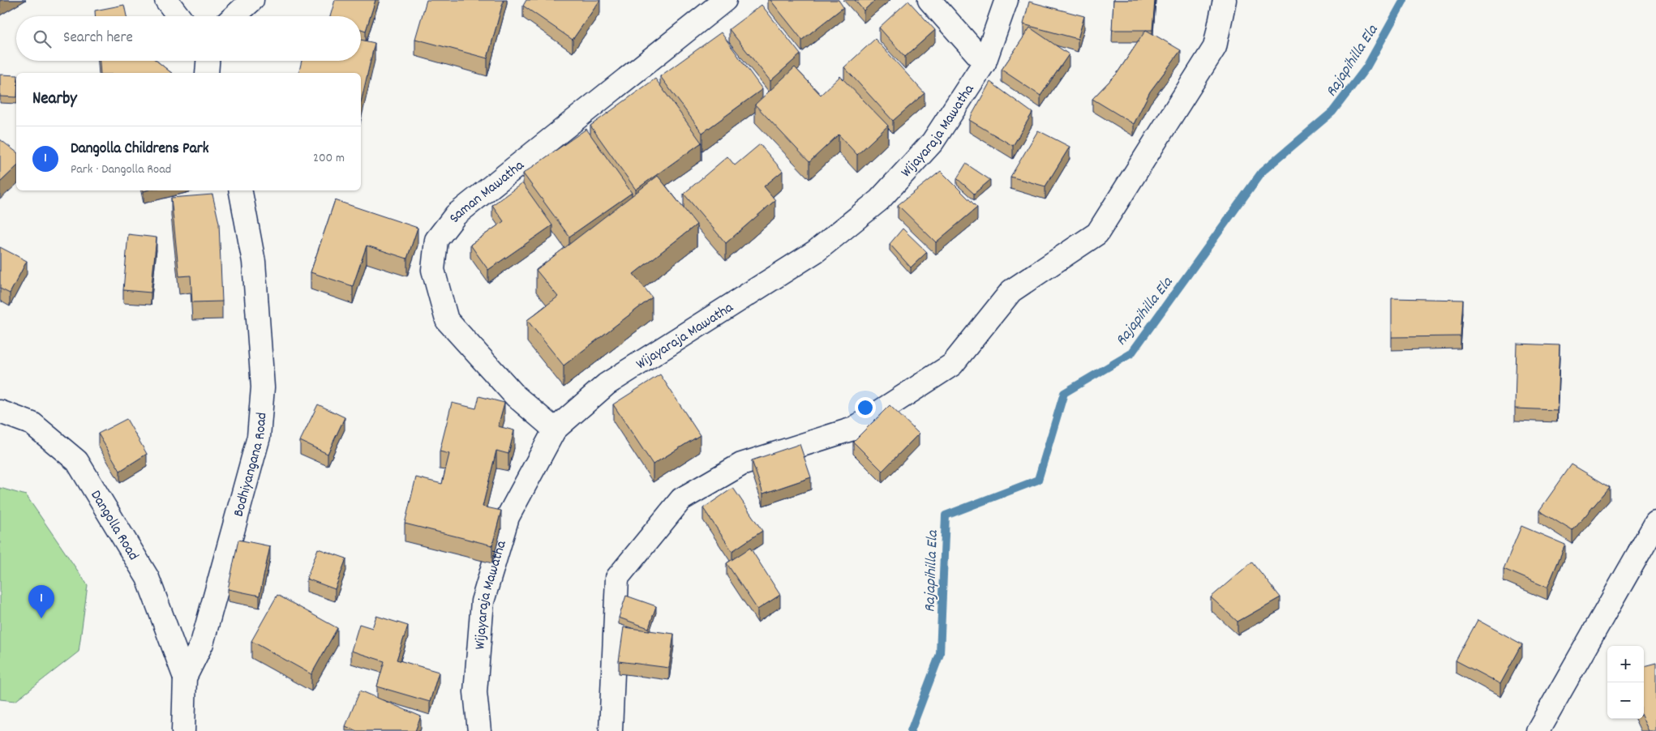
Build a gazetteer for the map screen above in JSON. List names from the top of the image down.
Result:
{
  "streets": {
    "street": [
      "Wijayaraja Mawatha",
      "Saman Mawatha",
      "Bodhiyangana Road",
      "Dangolla Road"
    ]
  },
  "crossings": [
    ["Wijayaraja Mawatha", "Saman Mawatha"],
    ["Bodhiyangana Road", "Dangolla Road"]
  ],
  "water": ["Rajapihilla Ela"],
  "page": {
    "search": "Search here",
    "heading": "Nearby",
    "list": [
      {
        "mark": "1",
        "name": "Dangolla Childrens Park",
        "note": "Park · Dangolla Road",
        "value": "200 m"
      }
    ],
    "pins": "1",
    "map_buttons": ["+", "−"]
  }
}
